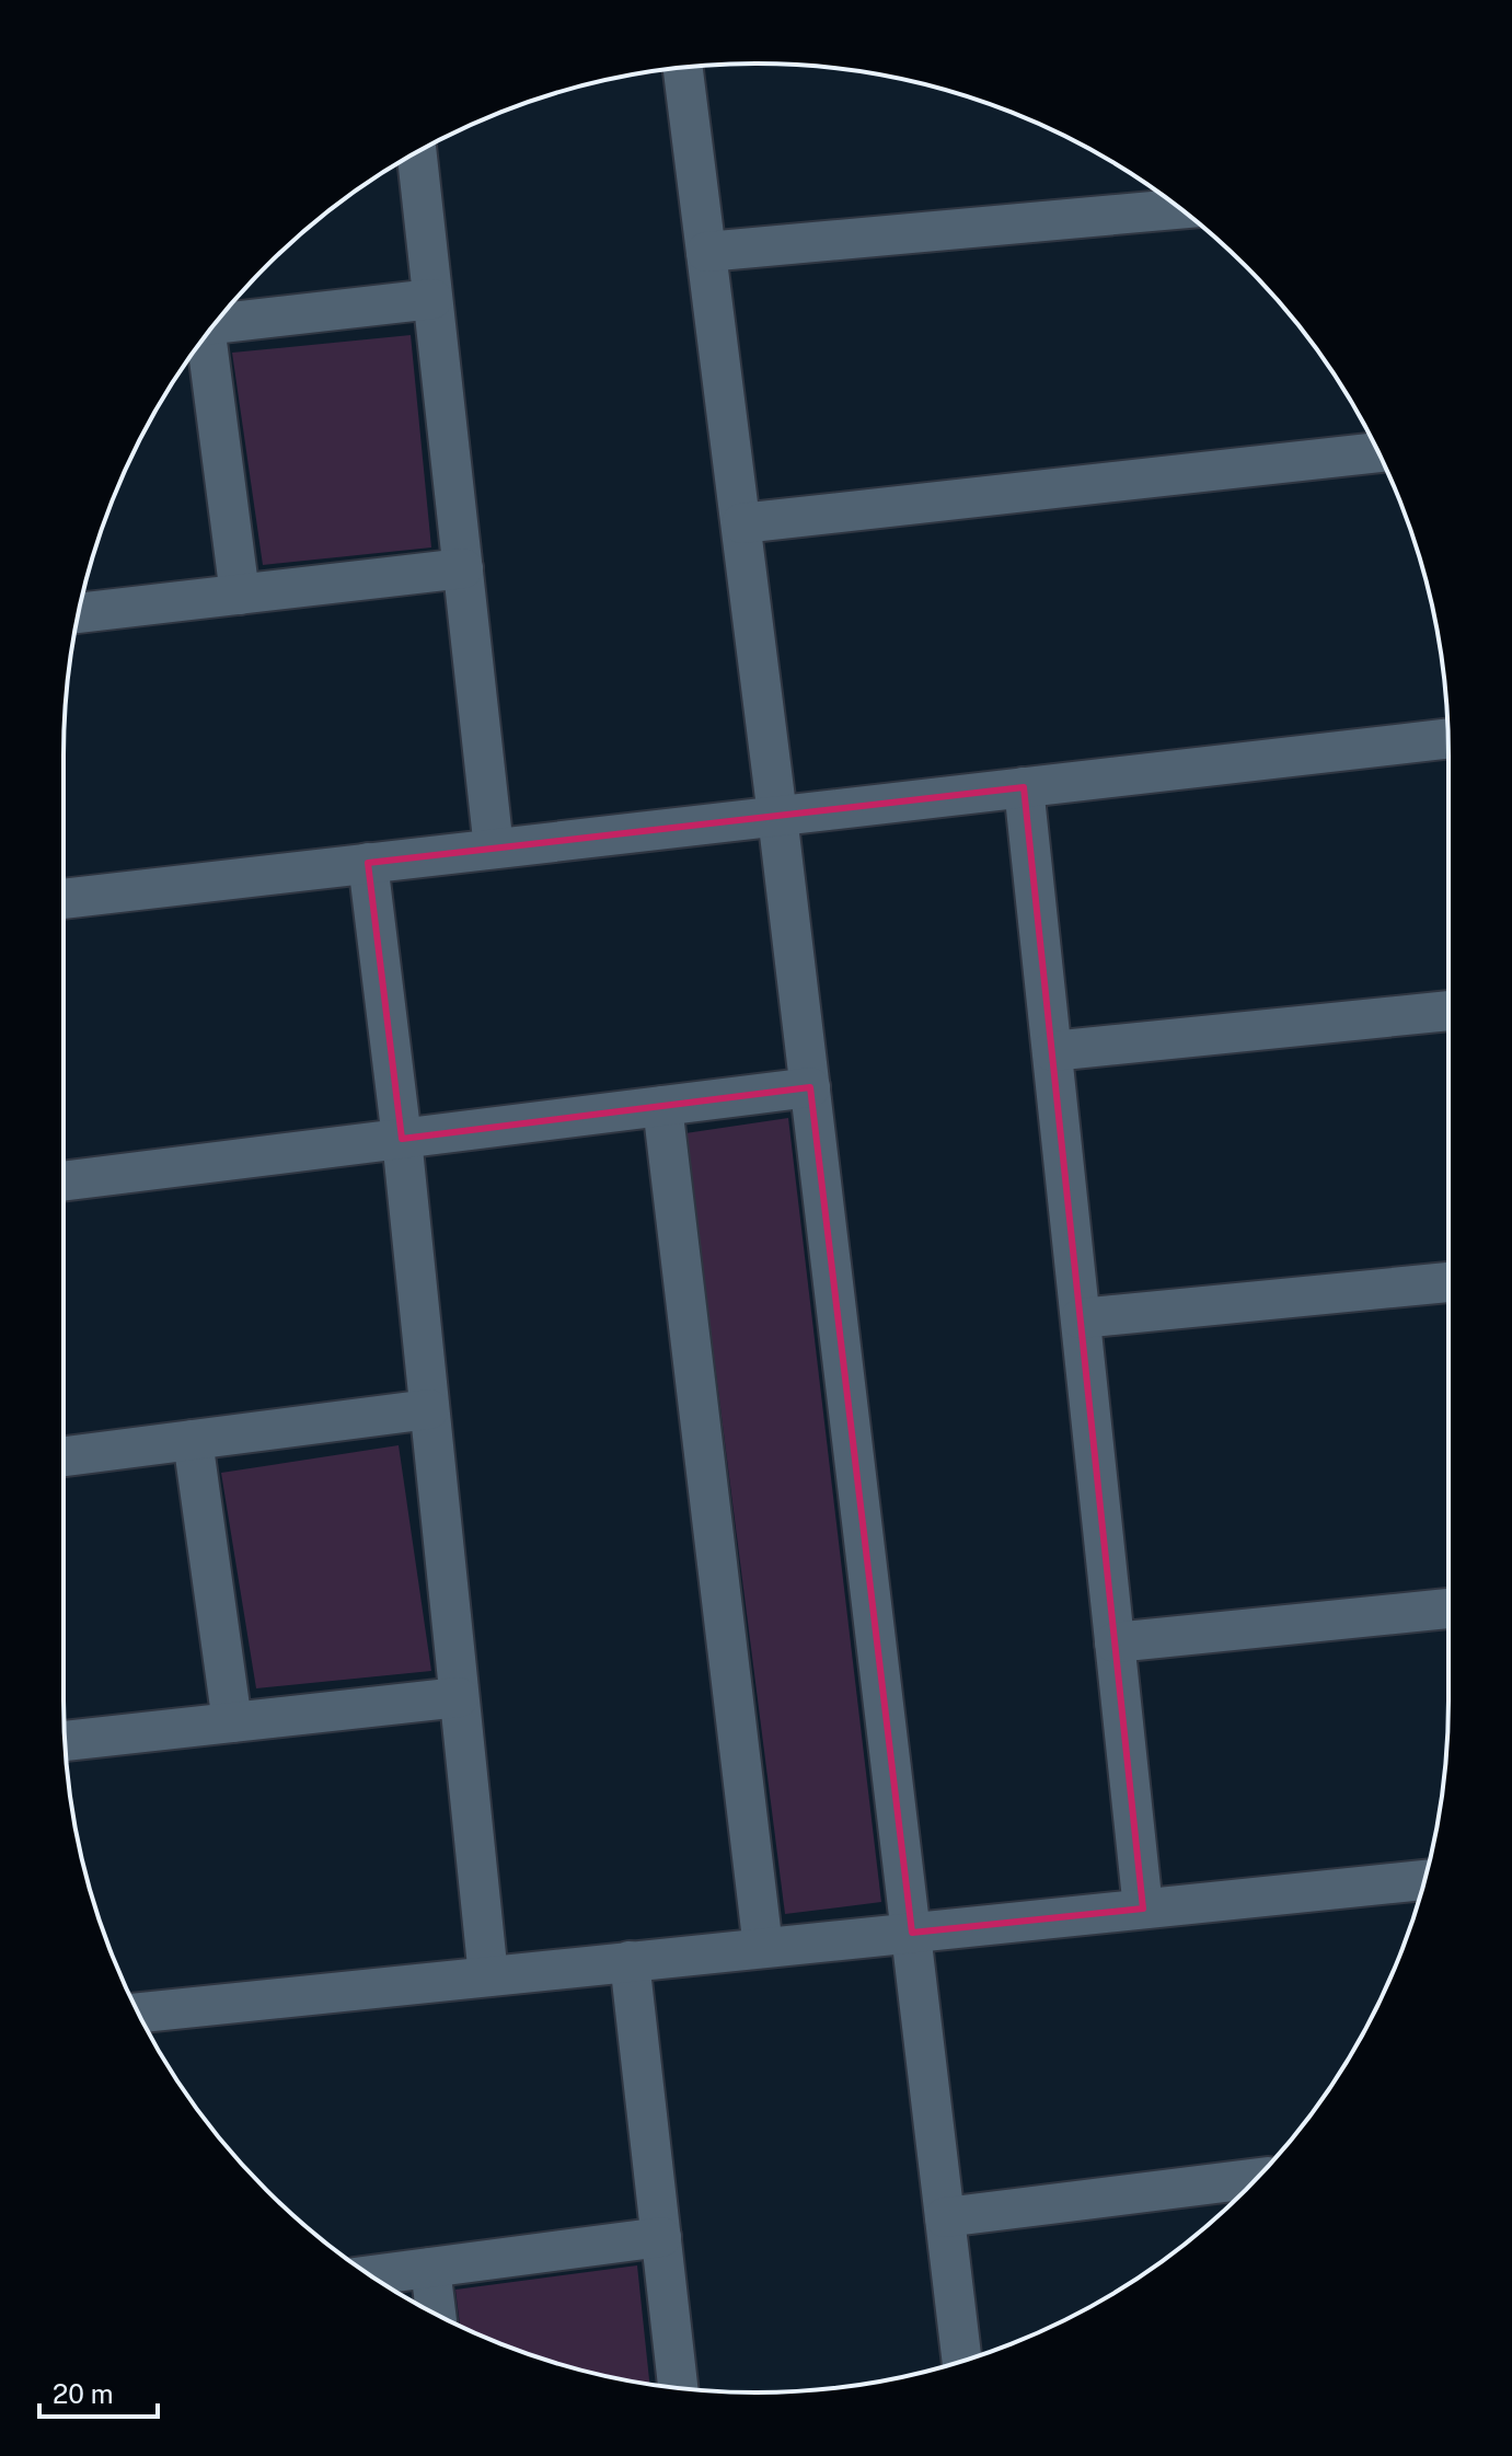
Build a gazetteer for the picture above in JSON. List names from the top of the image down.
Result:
{
  "scale_bar": "20 m"
}
